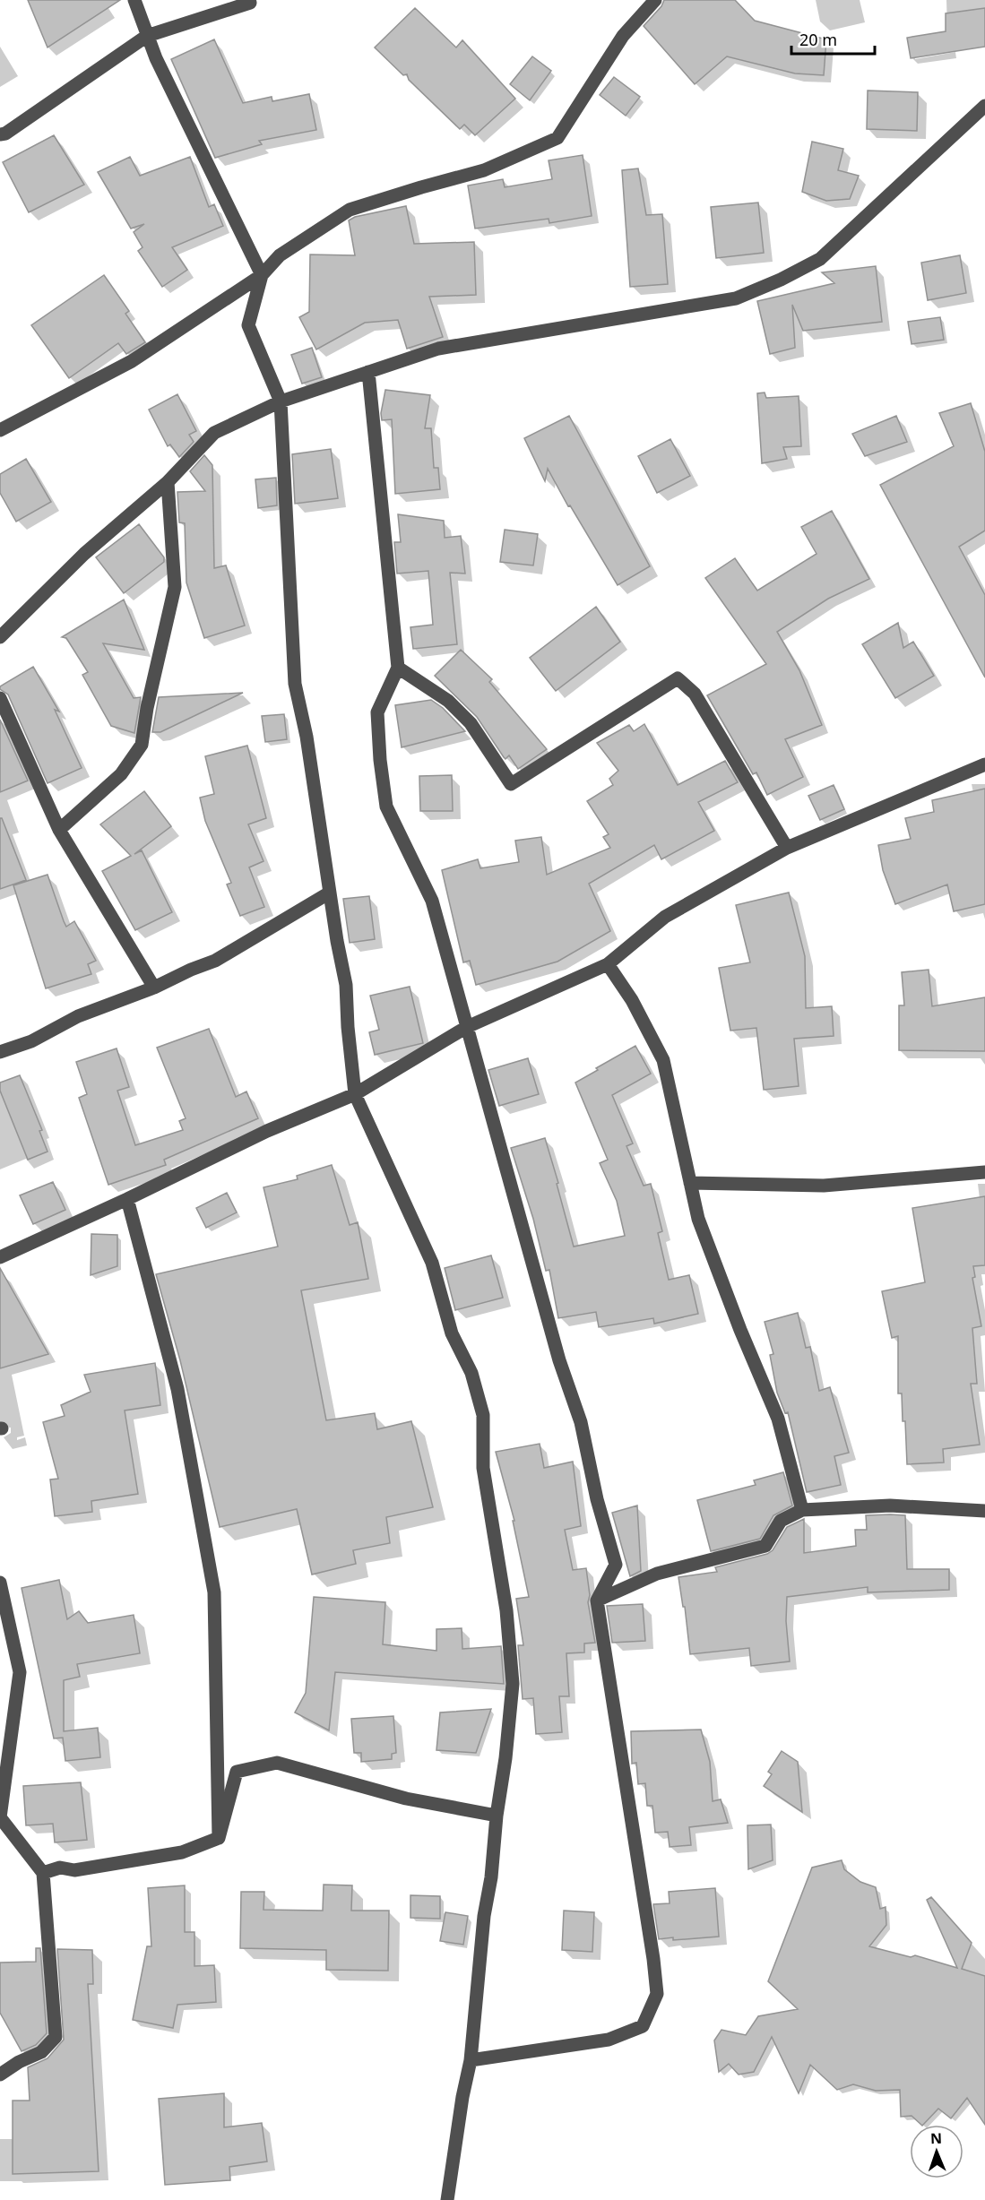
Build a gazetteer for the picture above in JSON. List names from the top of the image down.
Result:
{
  "scale_bar": "20 m",
  "north": "top"
}
